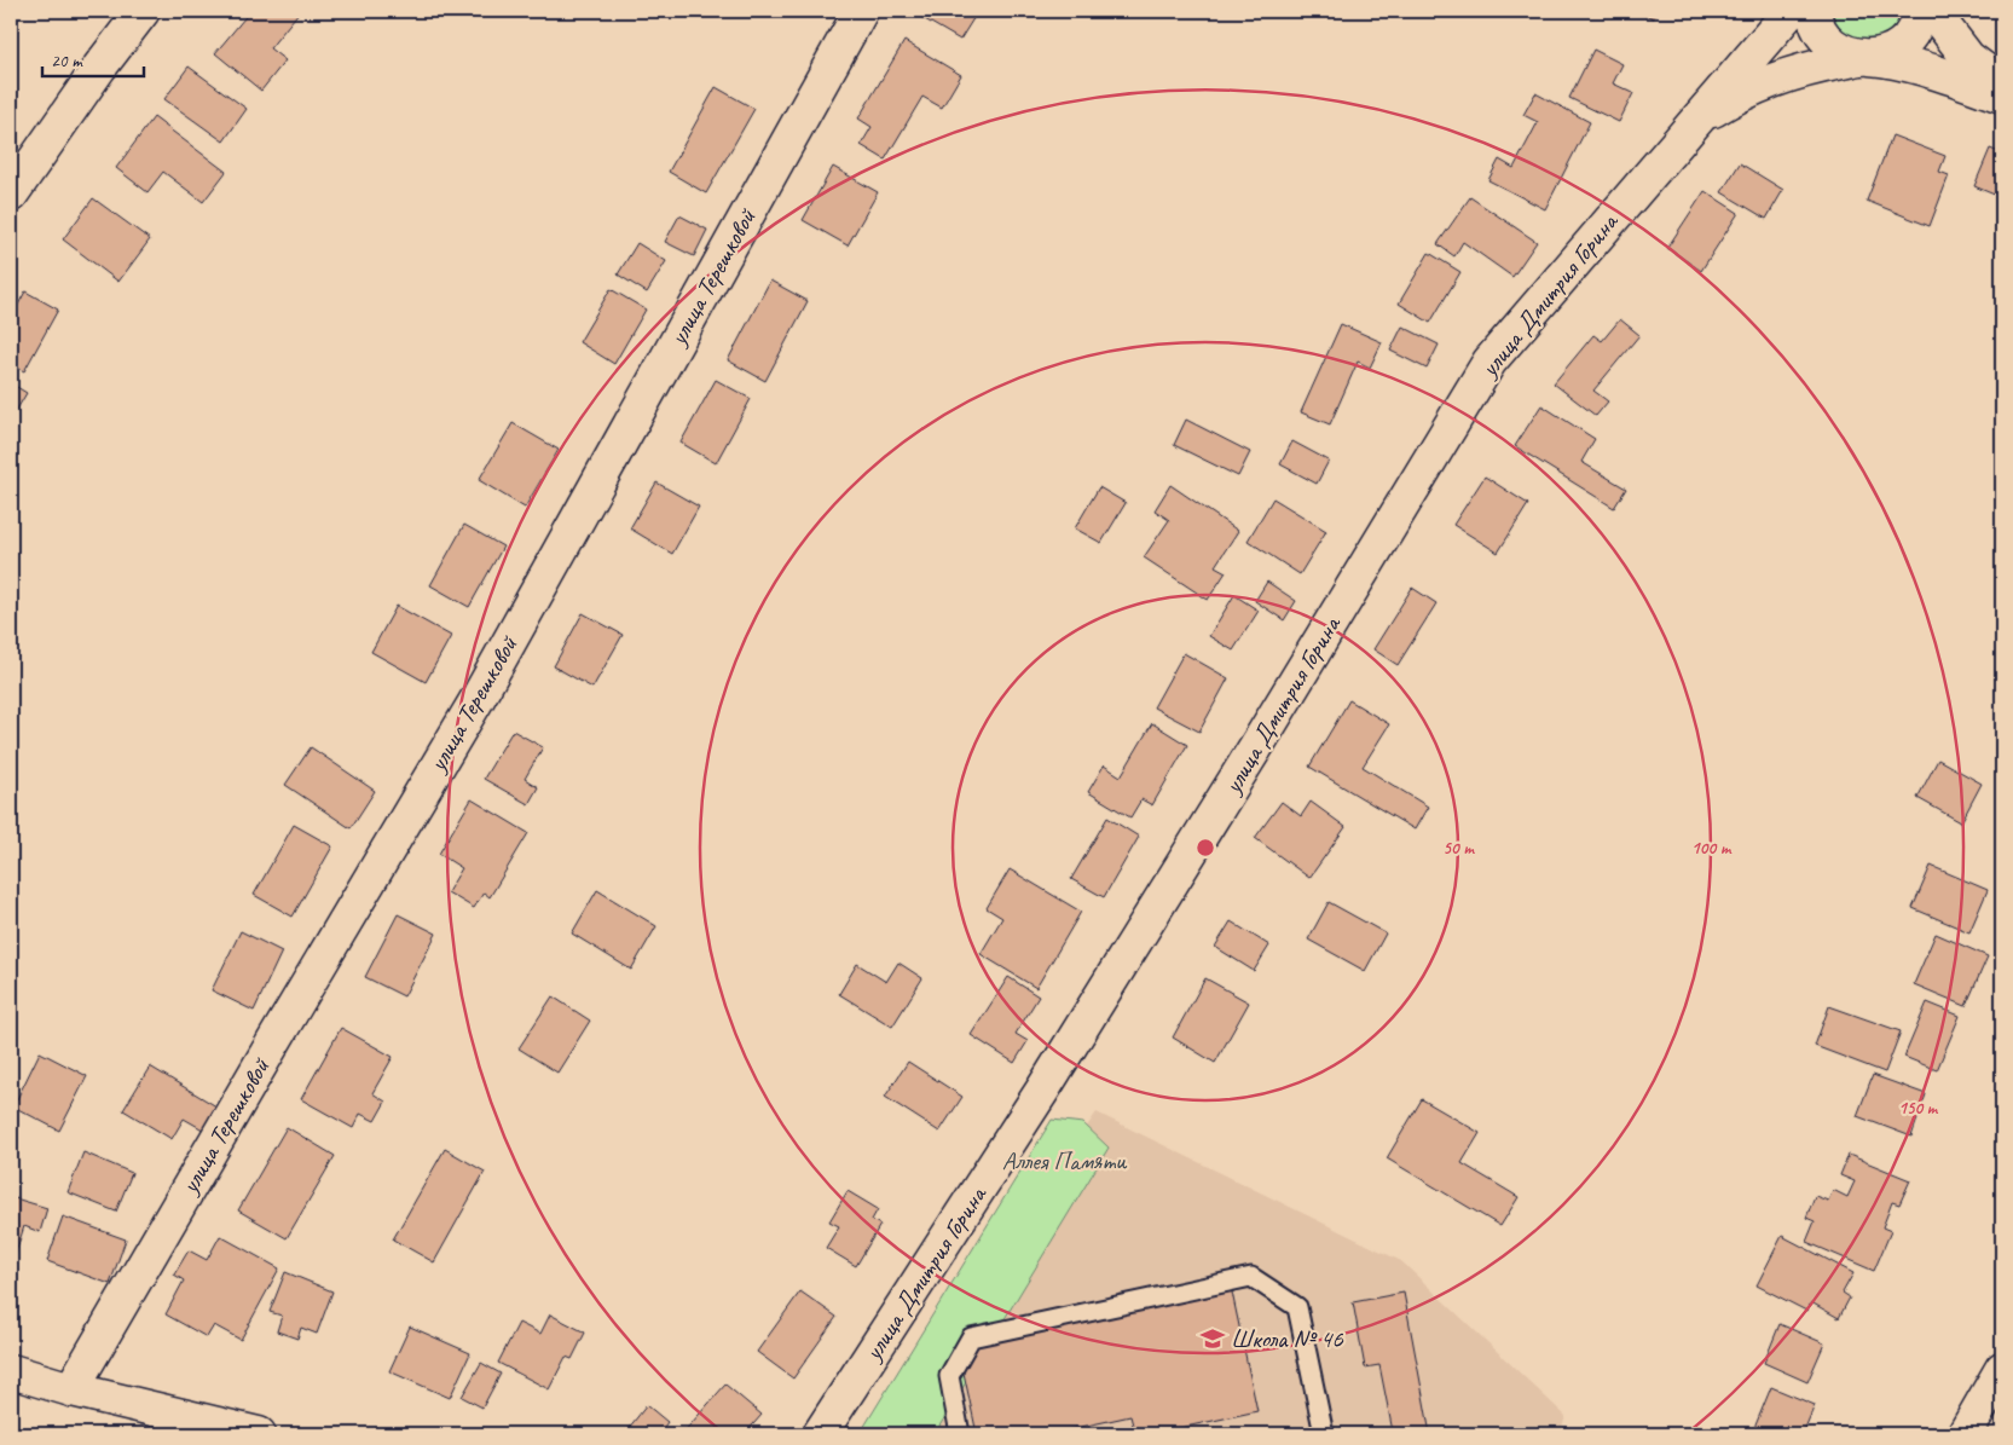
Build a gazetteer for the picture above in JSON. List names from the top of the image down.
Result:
{
  "streets": {
    "street": ["улица Терешковой", "улица Дмитрия Горина"]
  },
  "parks": ["Аллея Памяти"],
  "places": {
    "school or university": ["Школа № 46"]
  },
  "scale_bar": "20 m",
  "rings": ["50 m", "100 m", "150 m"]
}
